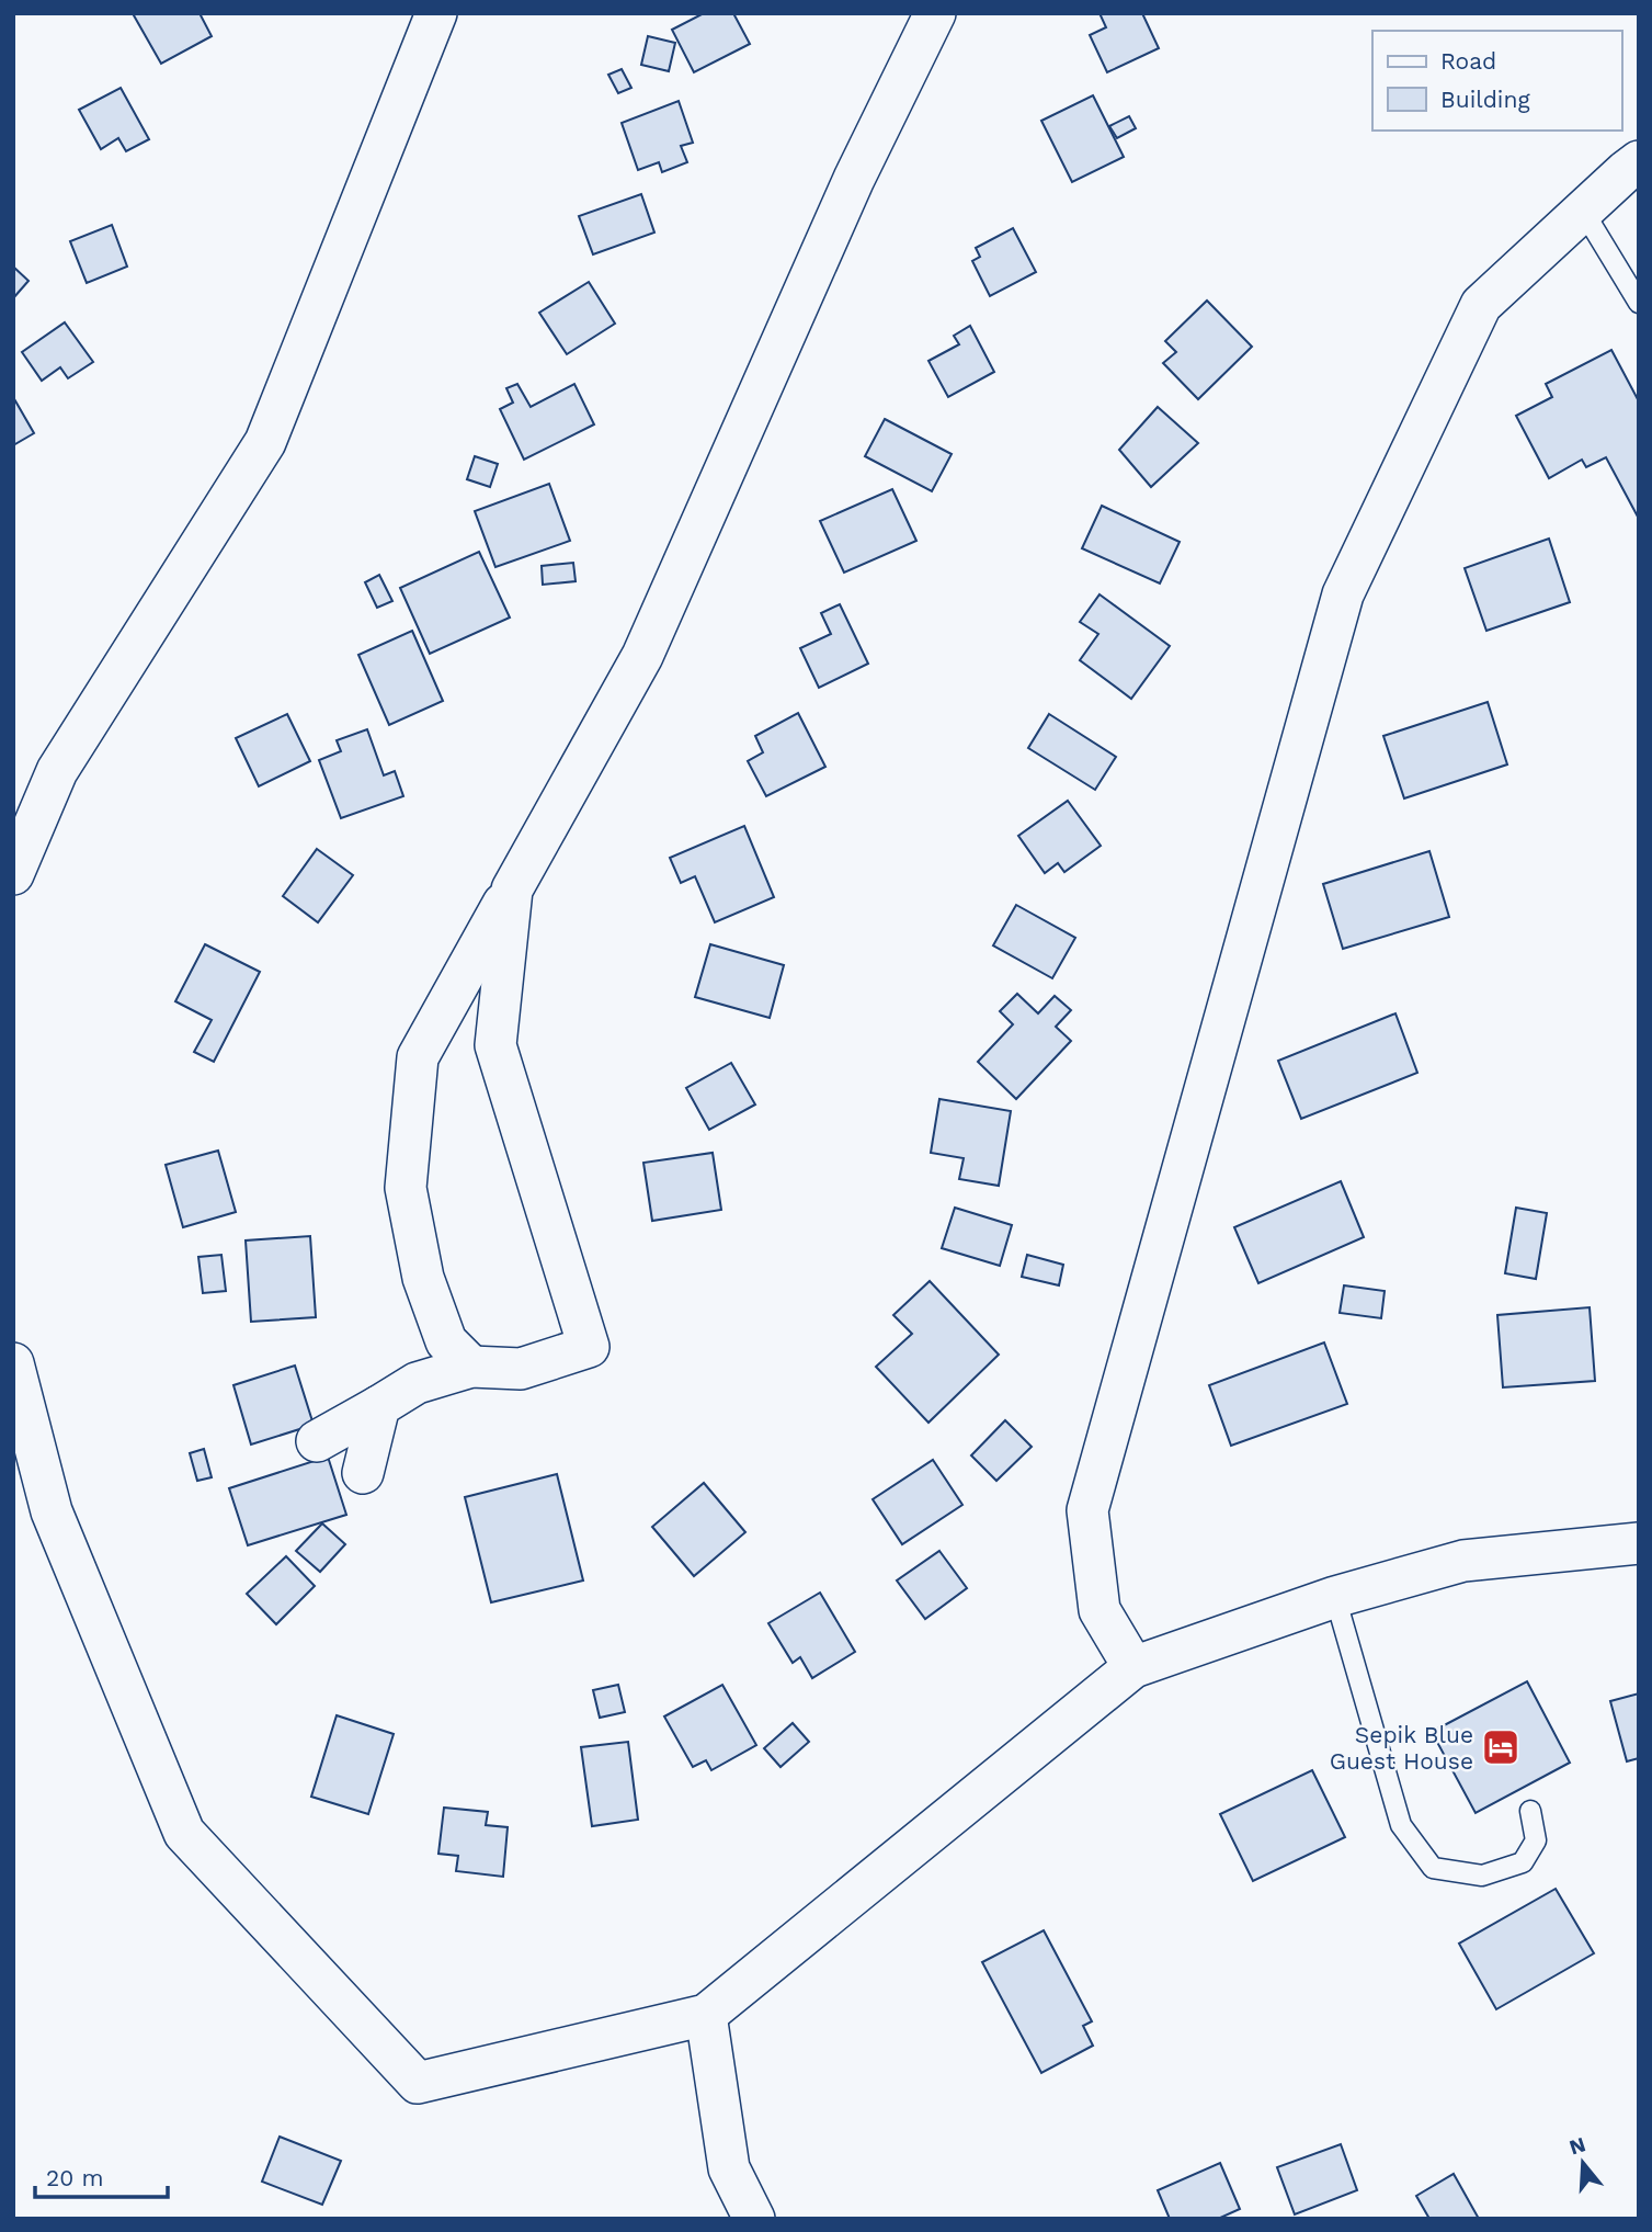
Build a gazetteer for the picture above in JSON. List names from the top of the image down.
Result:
{
  "places": {
    "hotel": ["Sepik Blue Guest House"]
  },
  "legend": ["Road", "Building"],
  "scale_bar": "20 m",
  "north": "top"
}
